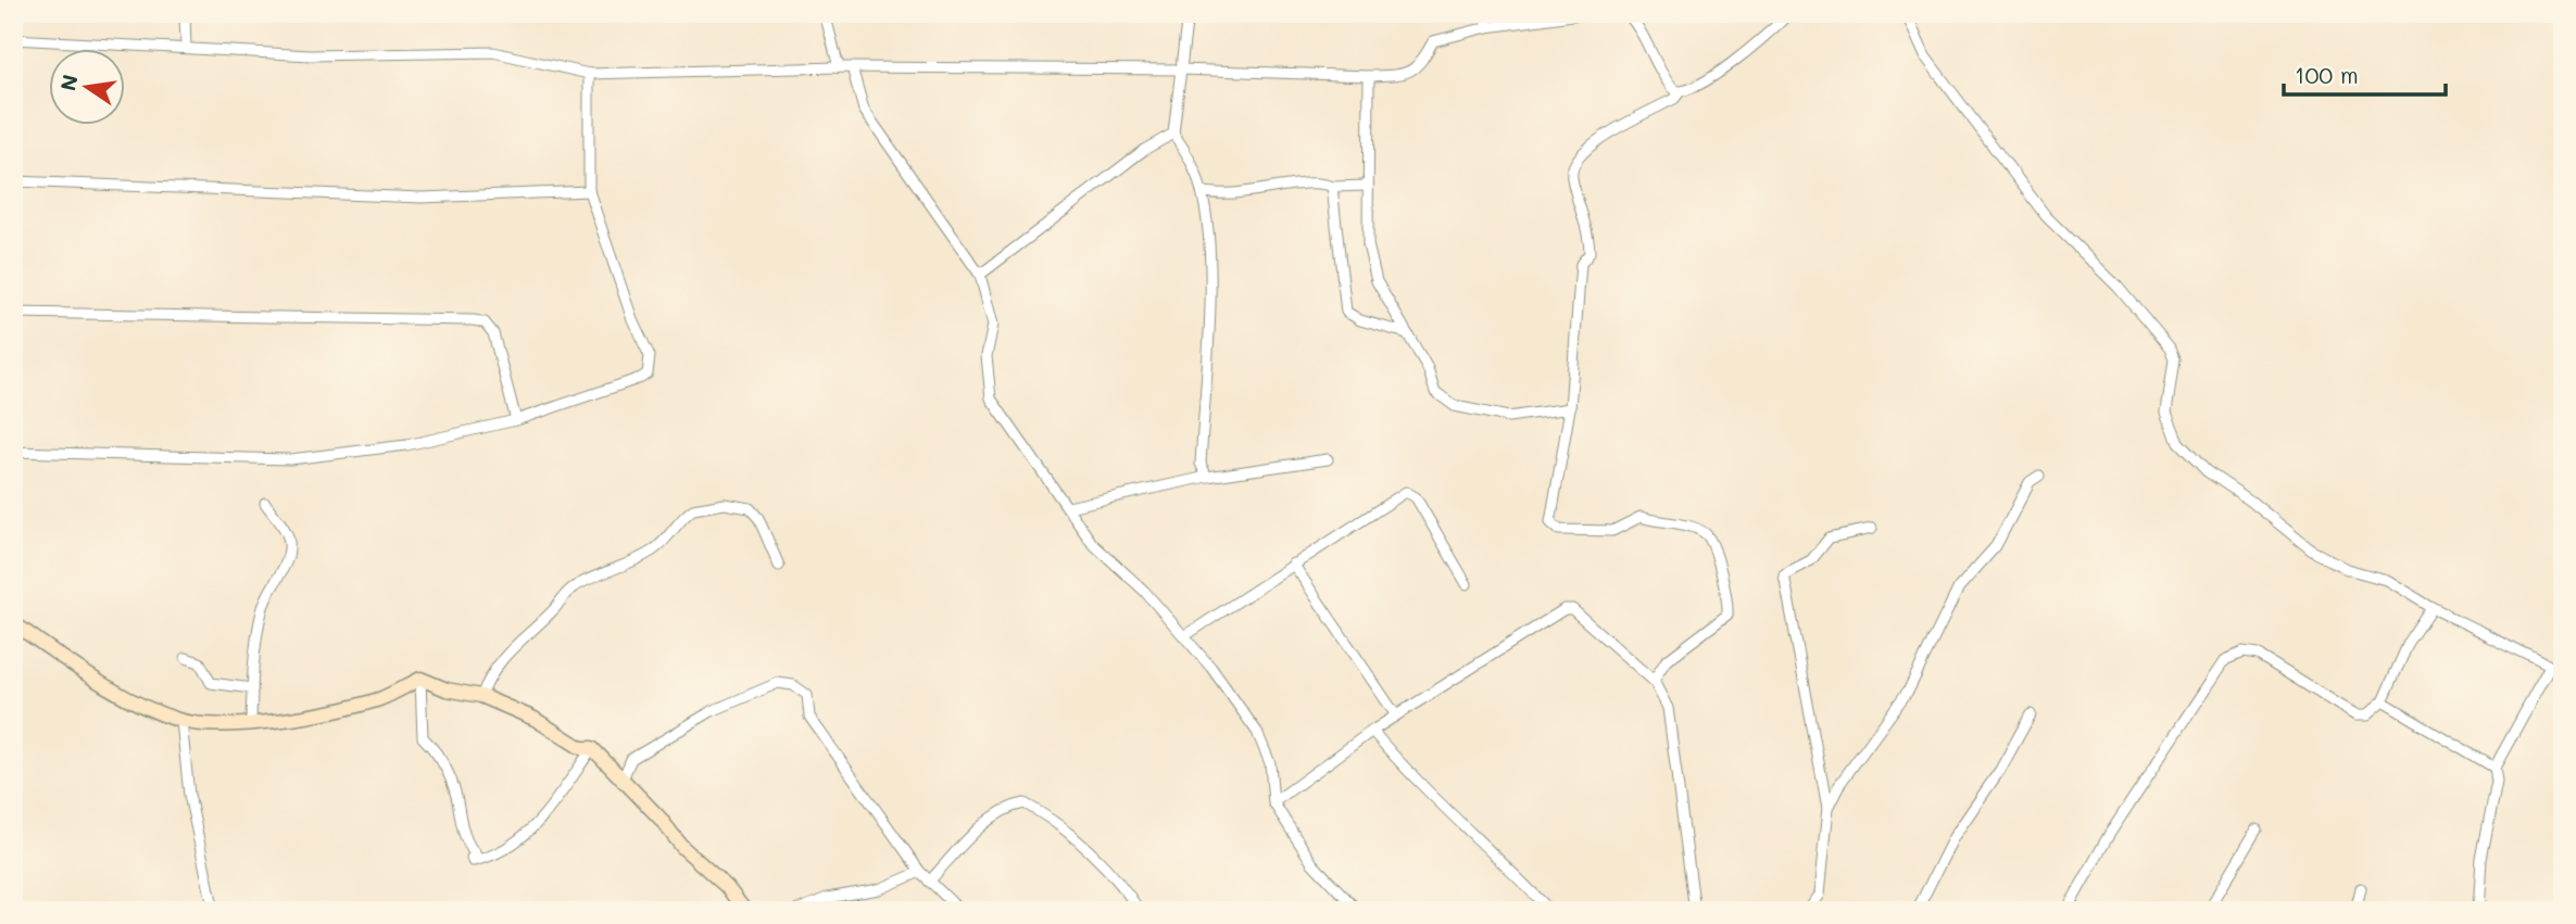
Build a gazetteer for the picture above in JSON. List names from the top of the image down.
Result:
{
  "scale_bar": "100 m",
  "north": "left"
}
